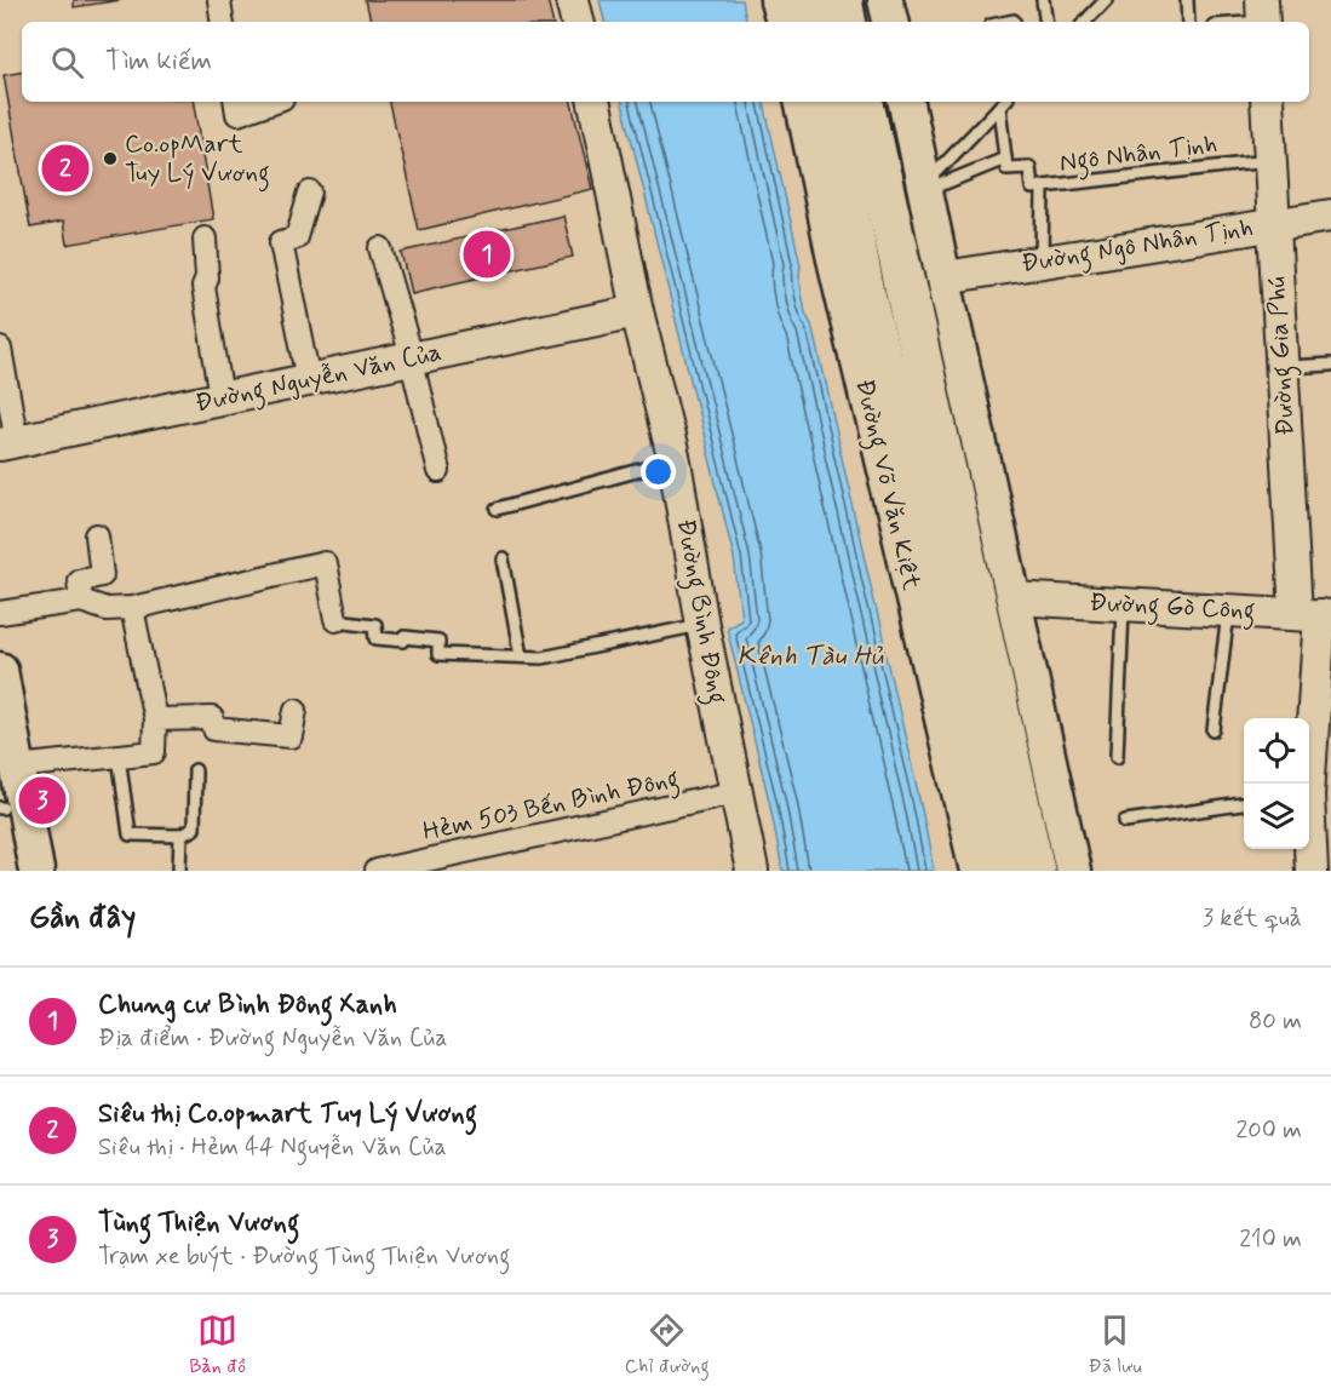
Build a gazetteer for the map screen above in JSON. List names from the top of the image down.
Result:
{
  "streets": {
    "highway": ["Đường Võ Văn Kiệt"],
    "street": [
      "Đường Ngô Nhân Tịnh",
      "Đường Gia Phú",
      "Đường Nguyễn Văn Của",
      "Đường Gò Công",
      "Đường Bình Đông",
      "Hẻm 503 Bến Bình Đông"
    ],
    "lane": ["Ngô Nhân Tịnh"]
  },
  "crossings": [
    ["Ngô Nhân Tịnh", "Đường Ngô Nhân Tịnh"],
    ["Ngô Nhân Tịnh", "Đường Gia Phú"],
    ["Đường Ngô Nhân Tịnh", "Đường Gia Phú"],
    ["Đường Gia Phú", "Đường Gò Công"],
    ["Đường Nguyễn Văn Của", "Đường Bình Đông"],
    ["Đường Bình Đông", "Hẻm 503 Bến Bình Đông"]
  ],
  "water": ["Kênh Tàu Hủ"],
  "places": ["Co.opMart Tuy Lý Vương"],
  "page": {
    "search": "Tìm kiếm",
    "pins": ["2", "1", "3"],
    "heading": ["Gần đây", "3 kết quả"],
    "list": [
      {
        "mark": "1",
        "name": "Chung cư Bình Đông Xanh",
        "note": "Địa điểm · Đường Nguyễn Văn Của",
        "value": "80 m"
      },
      {
        "mark": "2",
        "name": "Siêu thị Co.opmart Tuy Lý Vương",
        "note": "Siêu thị · Hẻm 44 Nguyễn Văn Của",
        "value": "200 m"
      },
      {
        "mark": "3",
        "name": "Tùng Thiện Vương",
        "note": "Trạm xe buýt · Đường Tùng Thiện Vương",
        "value": "210 m"
      }
    ],
    "nav": ["Bản đồ", "Chỉ đường", "Đã lưu"]
  }
}
